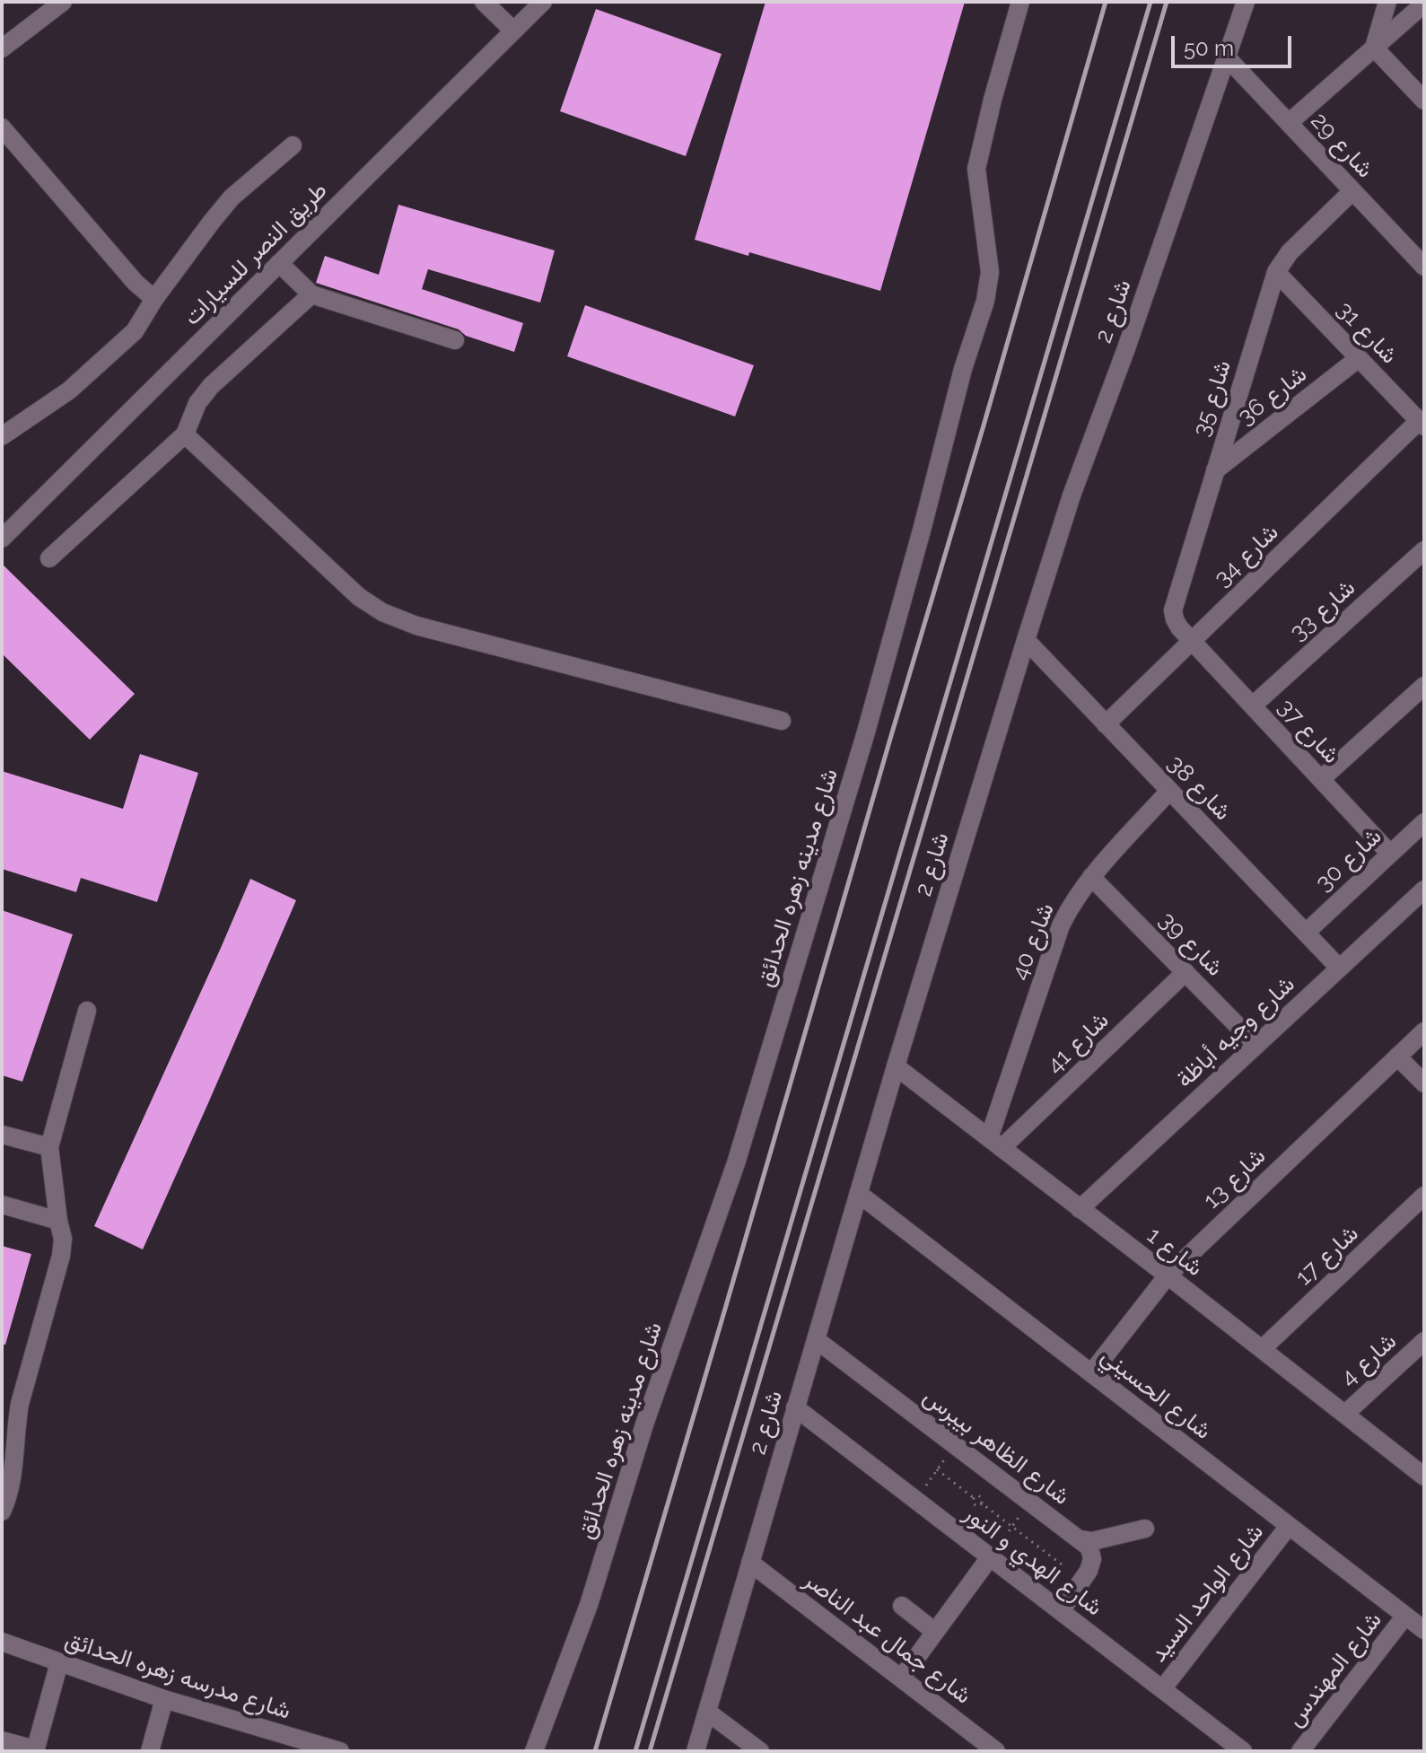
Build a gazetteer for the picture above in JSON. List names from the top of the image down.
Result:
{
  "streets": {
    "street": [
      "شارع 29",
      "طريق النصر للسيارات",
      "شارع 2",
      "شارع 31",
      "شارع 36",
      "شارع 35",
      "شارع 34",
      "شارع 33",
      "شارع 37",
      "شارع 38",
      "شارع 30",
      "شارع مدينه زهره الحدائق",
      "شارع 40",
      "شارع 39",
      "شارع وجيه أباظة",
      "شارع 41",
      "شارع 13",
      "شارع 1",
      "شارع 17",
      "شارع 4",
      "شارع الحسيني",
      "شارع الظاهر بيبرس",
      "شارع الهدي و النور",
      "شارع الواحد السيد",
      "شارع جمال عبد الناصر",
      "شارع المهندس",
      "شارع مدرسه زهره الحدائق"
    ]
  },
  "crossings": [
    ["شارع 29", "شارع 2"],
    ["شارع 29", "شارع 35"],
    ["شارع 2", "شارع 38"],
    ["شارع 2", "شارع 1"],
    ["شارع 2", "شارع الحسيني"],
    ["شارع 2", "شارع الظاهر بيبرس"],
    ["شارع 2", "شارع الهدي و النور"],
    ["شارع 2", "شارع جمال عبد الناصر"],
    ["شارع 31", "شارع 36"],
    ["شارع 31", "شارع 35"],
    ["شارع 31", "شارع 34"],
    ["شارع 36", "شارع 35"],
    ["شارع 35", "شارع 34"],
    ["شارع 35", "شارع 37"],
    ["شارع 34", "شارع 37"],
    ["شارع 34", "شارع 38"],
    ["شارع 33", "شارع 37"],
    ["شارع 37", "شارع 30"],
    ["شارع 38", "شارع 30"],
    ["شارع 38", "شارع 40"],
    ["شارع 38", "شارع وجيه أباظة"],
    ["شارع 40", "شارع 39"],
    ["شارع 40", "شارع 41"],
    ["شارع 40", "شارع 1"],
    ["شارع 39", "شارع وجيه أباظة"],
    ["شارع 39", "شارع 41"],
    ["شارع وجيه أباظة", "شارع 1"],
    ["شارع 41", "شارع 1"],
    ["شارع 13", "شارع 1"],
    ["شارع 13", "شارع الحسيني"],
    ["شارع 1", "شارع 17"],
    ["شارع 1", "شارع 4"],
    ["شارع الحسيني", "شارع الواحد السيد"],
    ["شارع الحسيني", "شارع المهندس"],
    ["شارع الهدي و النور", "شارع الواحد السيد"]
  ],
  "scale_bar": "50 m"
}
